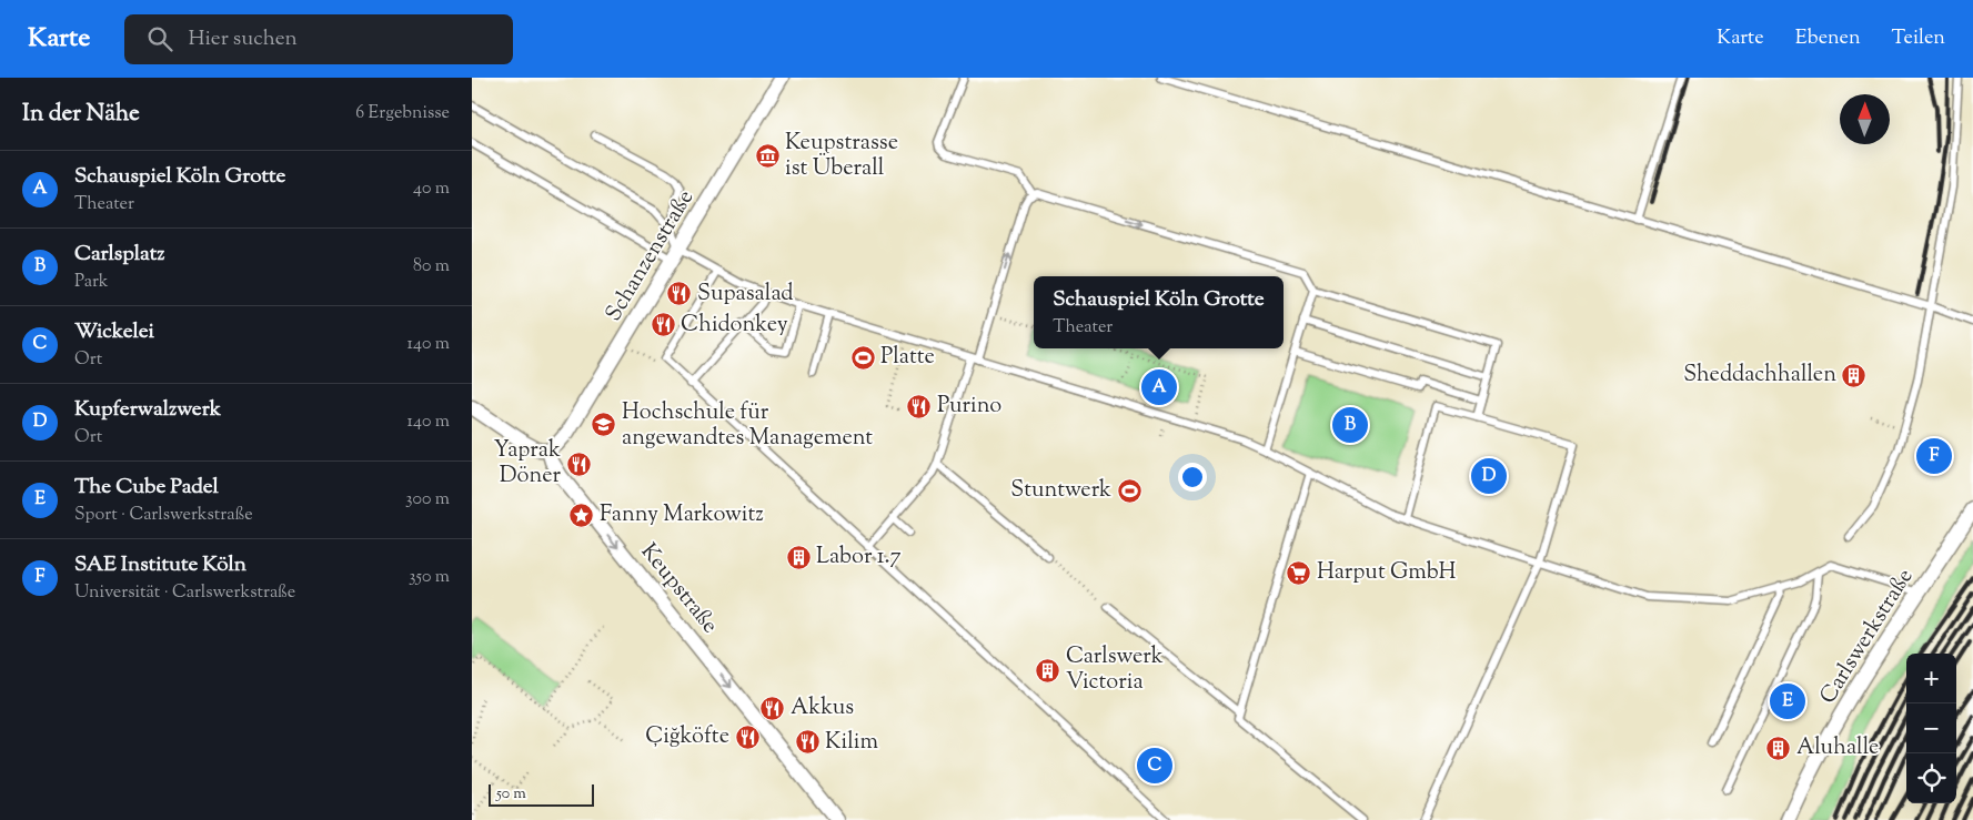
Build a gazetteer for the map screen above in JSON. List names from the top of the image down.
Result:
{
  "streets": {
    "street": ["Schanzenstraße", "Keupstraße", "Carlswerkstraße"]
  },
  "crossings": [
    ["Schanzenstraße", "Keupstraße"]
  ],
  "one_way": ["Keupstraße"],
  "places": {
    "museum": ["Keupstrasse ist Überall"],
    "restaurant": [
      "Supasalad",
      "Chidonkey",
      "Purino",
      "Yaprak Döner",
      "Akkus",
      "Çiğköfte",
      "Kilim"
    ],
    "sports": ["Platte", "Stuntwerk"],
    "building": [
      "Sheddachhallen",
      "Labor 1.7",
      "Carlswerk Victoria",
      "Aluhalle"
    ],
    "school or university": ["Hochschule für angewandtes Management"],
    "place": ["Fanny Markowitz"],
    "supermarket": ["Harput GmbH"]
  },
  "scale_bar": "50 m",
  "north": "top",
  "page": {
    "header": "Karte",
    "search": "Hier suchen",
    "nav": ["Karte", "Ebenen", "Teilen"],
    "heading": ["In der Nähe", "6 Ergebnisse"],
    "list": [
      {
        "mark": "A",
        "name": "Schauspiel Köln Grotte",
        "note": "Theater",
        "value": "40 m"
      },
      {
        "mark": "B",
        "name": "Carlsplatz",
        "note": "Park",
        "value": "80 m"
      },
      {
        "mark": "C",
        "name": "Wickelei",
        "note": "Ort",
        "value": "140 m"
      },
      {
        "mark": "D",
        "name": "Kupferwalzwerk",
        "note": "Ort",
        "value": "140 m"
      },
      {
        "mark": "E",
        "name": "The Cube Padel",
        "note": "Sport · Carlswerkstraße",
        "value": "300 m"
      },
      {
        "mark": "F",
        "name": "SAE Institute Köln",
        "note": "Universität · Carlswerkstraße",
        "value": "350 m"
      }
    ],
    "popup": ["Schauspiel Köln Grotte", "Theater"],
    "pins": [
      "A",
      "B",
      "F",
      "D",
      "E",
      "C"
    ],
    "map_buttons": ["+", "−"],
    "scale": "50 m"
  }
}
